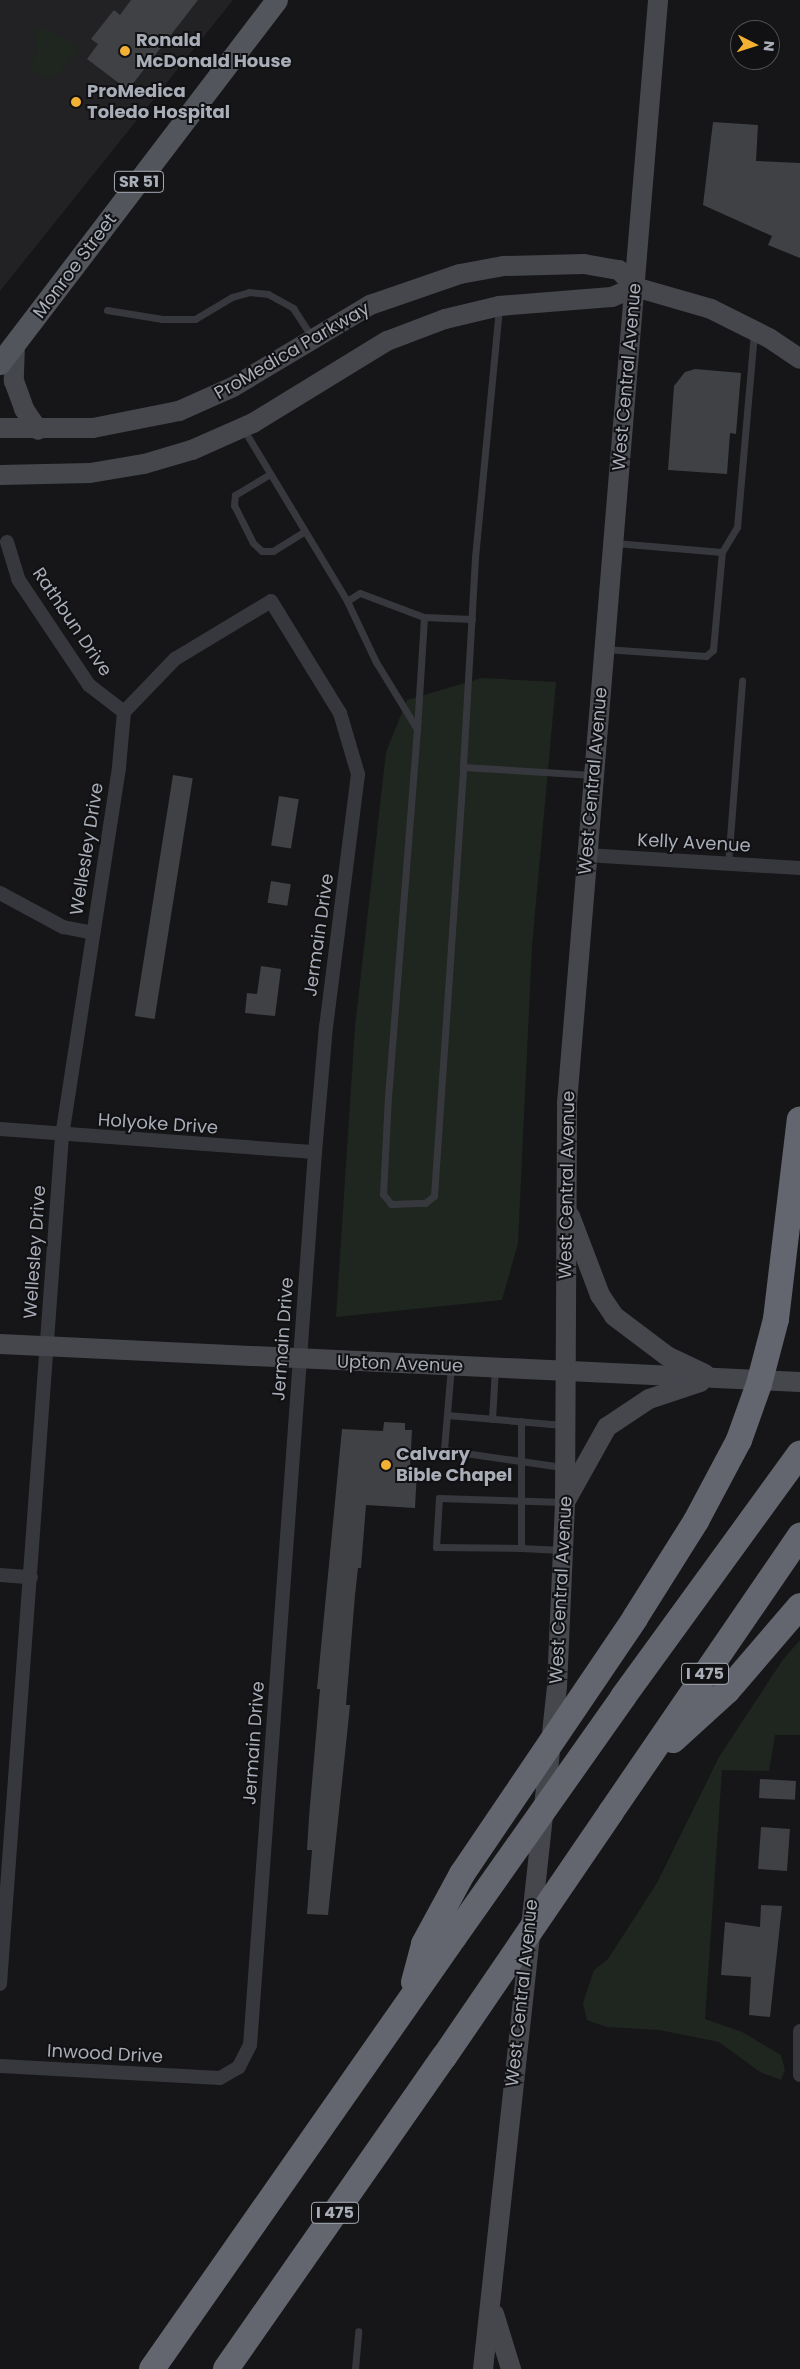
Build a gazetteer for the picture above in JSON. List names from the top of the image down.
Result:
{
  "streets": {
    "highway": ["I 475"],
    "main road": [
      "SR 51",
      "Monroe Street",
      "ProMedica Parkway",
      "West Central Avenue",
      "Upton Avenue"
    ],
    "street": [
      "Rathbun Drive",
      "Kelly Avenue",
      "Wellesley Drive",
      "Jermain Drive",
      "Holyoke Drive",
      "Inwood Drive"
    ]
  },
  "crossings": [
    ["ProMedica Parkway", "West Central Avenue"],
    ["West Central Avenue", "Kelly Avenue"],
    ["West Central Avenue", "Upton Avenue"],
    ["Rathbun Drive", "Wellesley Drive"],
    ["Rathbun Drive", "Jermain Drive"],
    ["Wellesley Drive", "Jermain Drive"],
    ["Wellesley Drive", "Holyoke Drive"],
    ["Wellesley Drive", "Upton Avenue"],
    ["Jermain Drive", "Holyoke Drive"],
    ["Jermain Drive", "Upton Avenue"],
    ["Jermain Drive", "Inwood Drive"]
  ],
  "places": ["Ronald McDonald House", "ProMedica Toledo Hospital", "Calvary Bible Chapel"],
  "north": "right"
}
